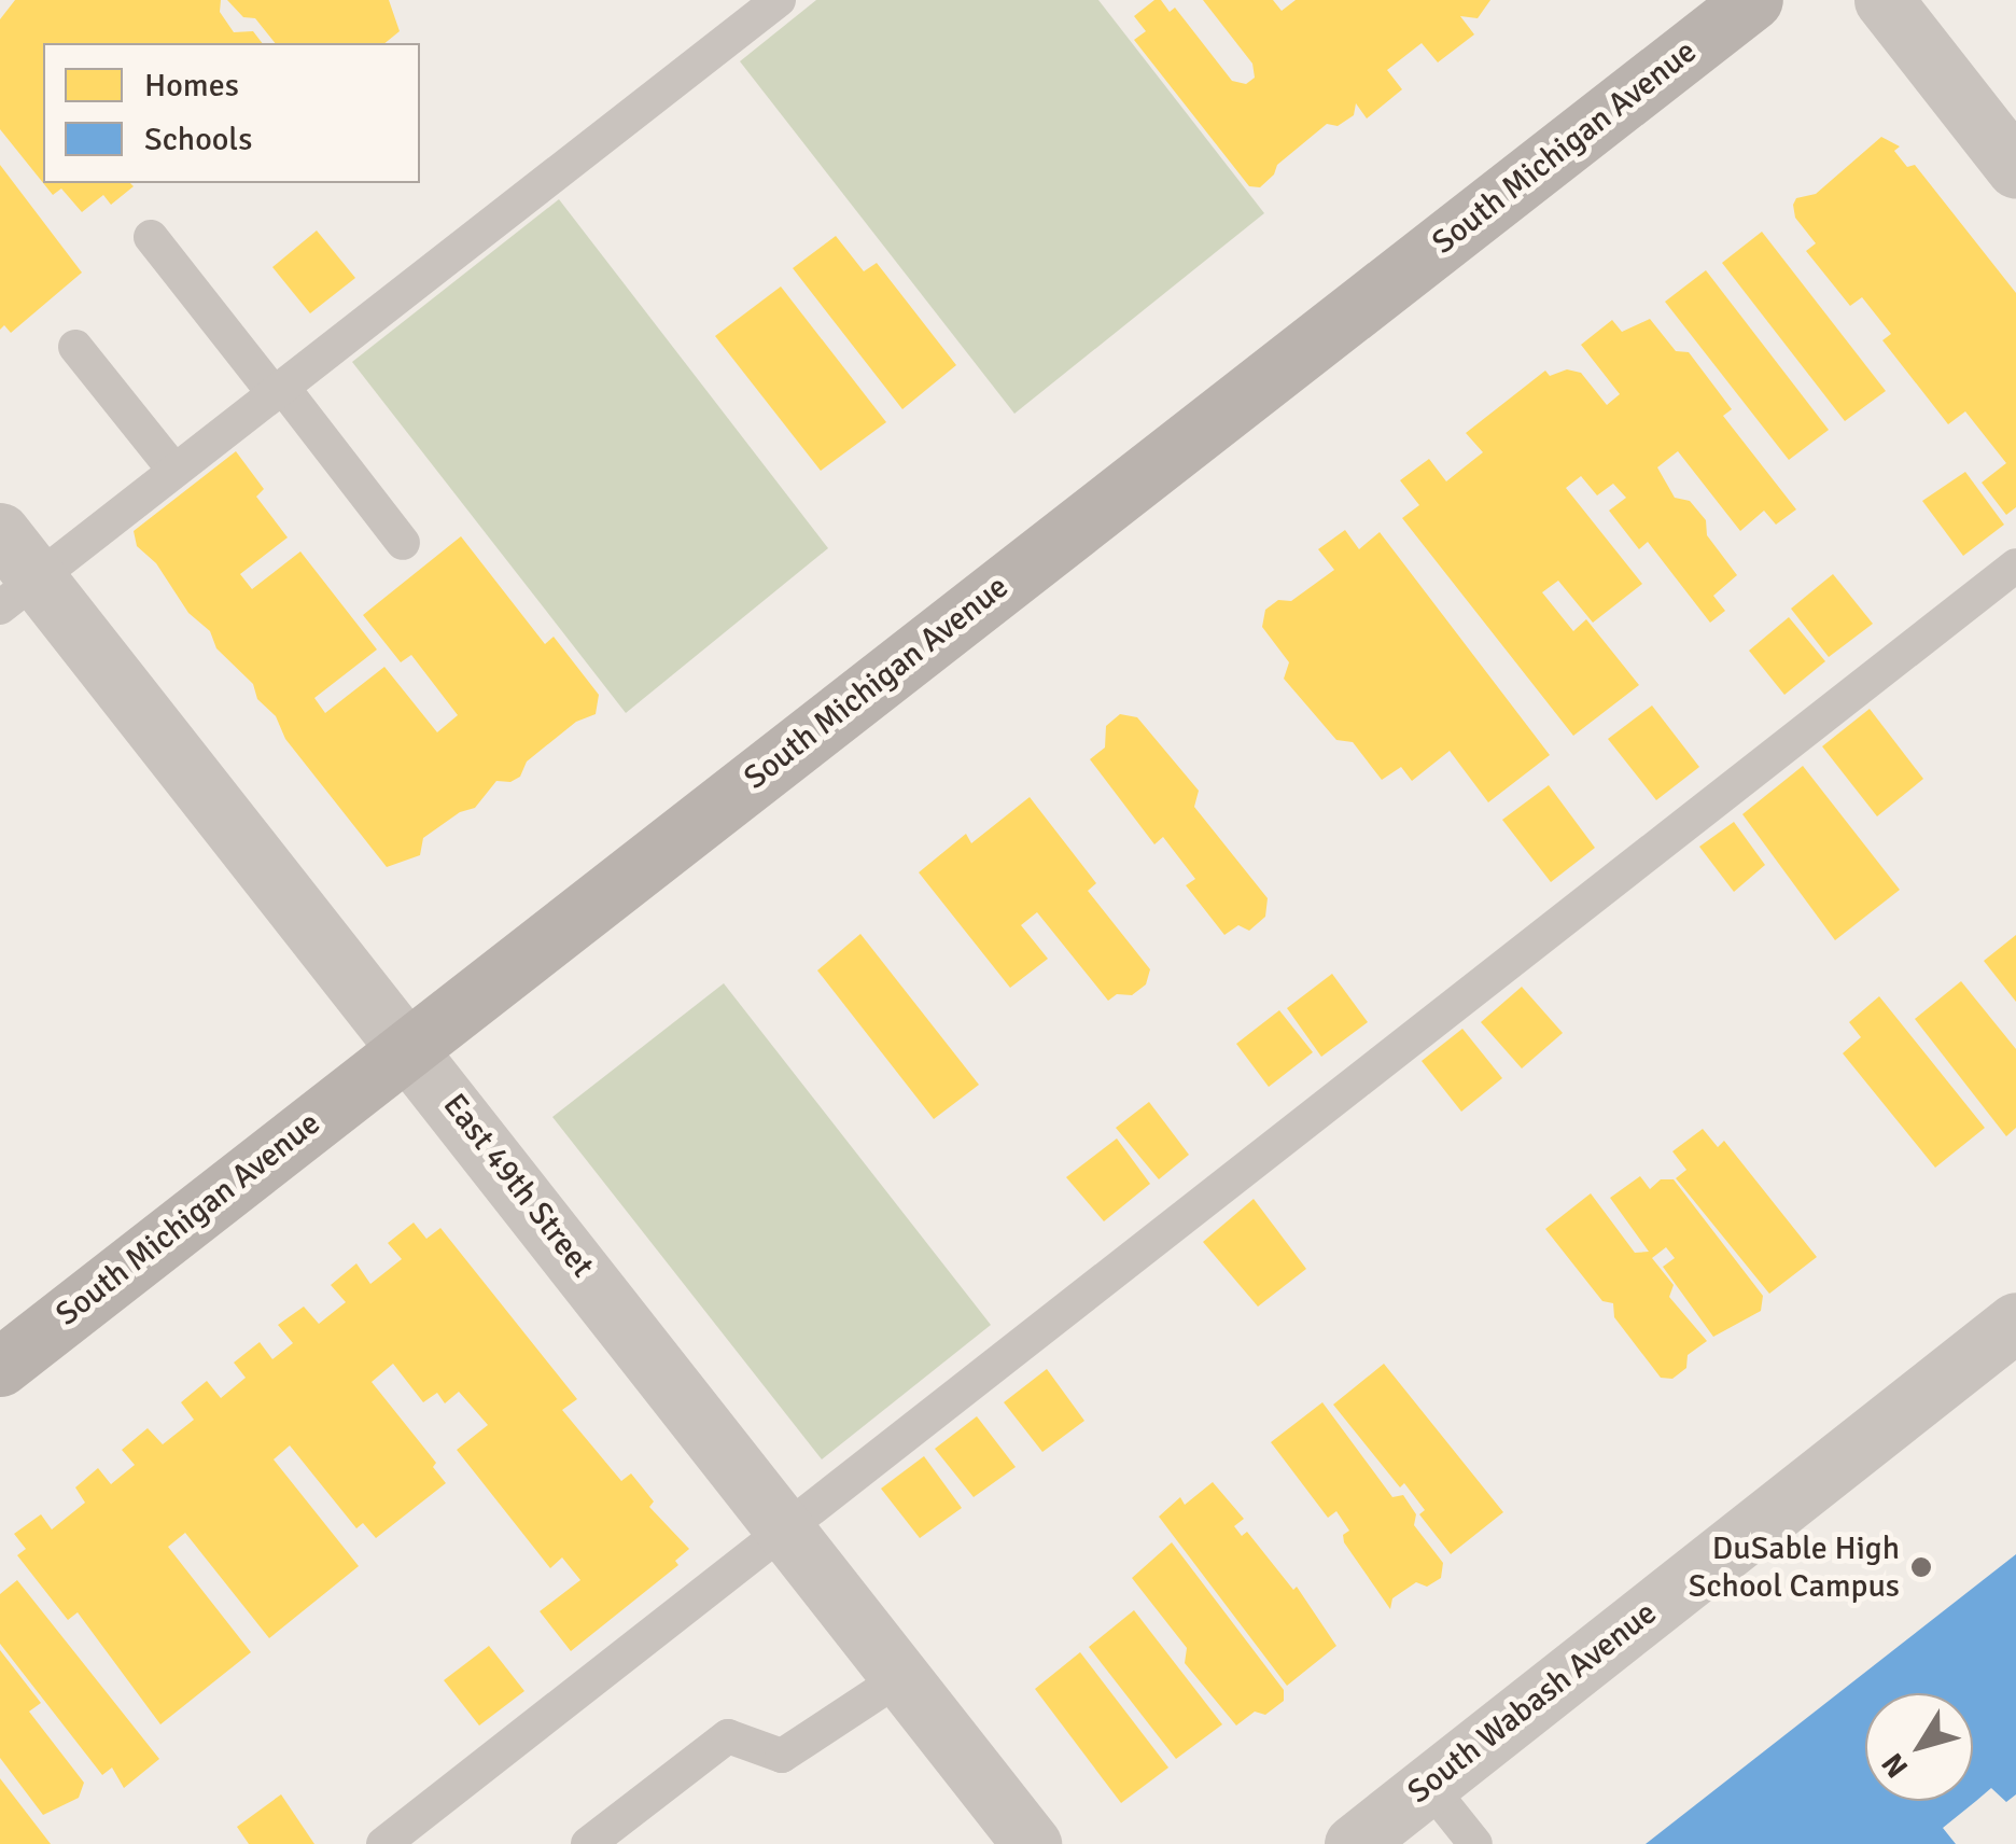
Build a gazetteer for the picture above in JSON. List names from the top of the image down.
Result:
{
  "streets": {
    "street": ["South Michigan Avenue", "East 49th Street", "South Wabash Avenue"]
  },
  "crossings": [
    ["South Michigan Avenue", "East 49th Street"]
  ],
  "places": ["DuSable High School Campus"],
  "legend": ["Homes", "Schools"],
  "north": "bottom left"
}
